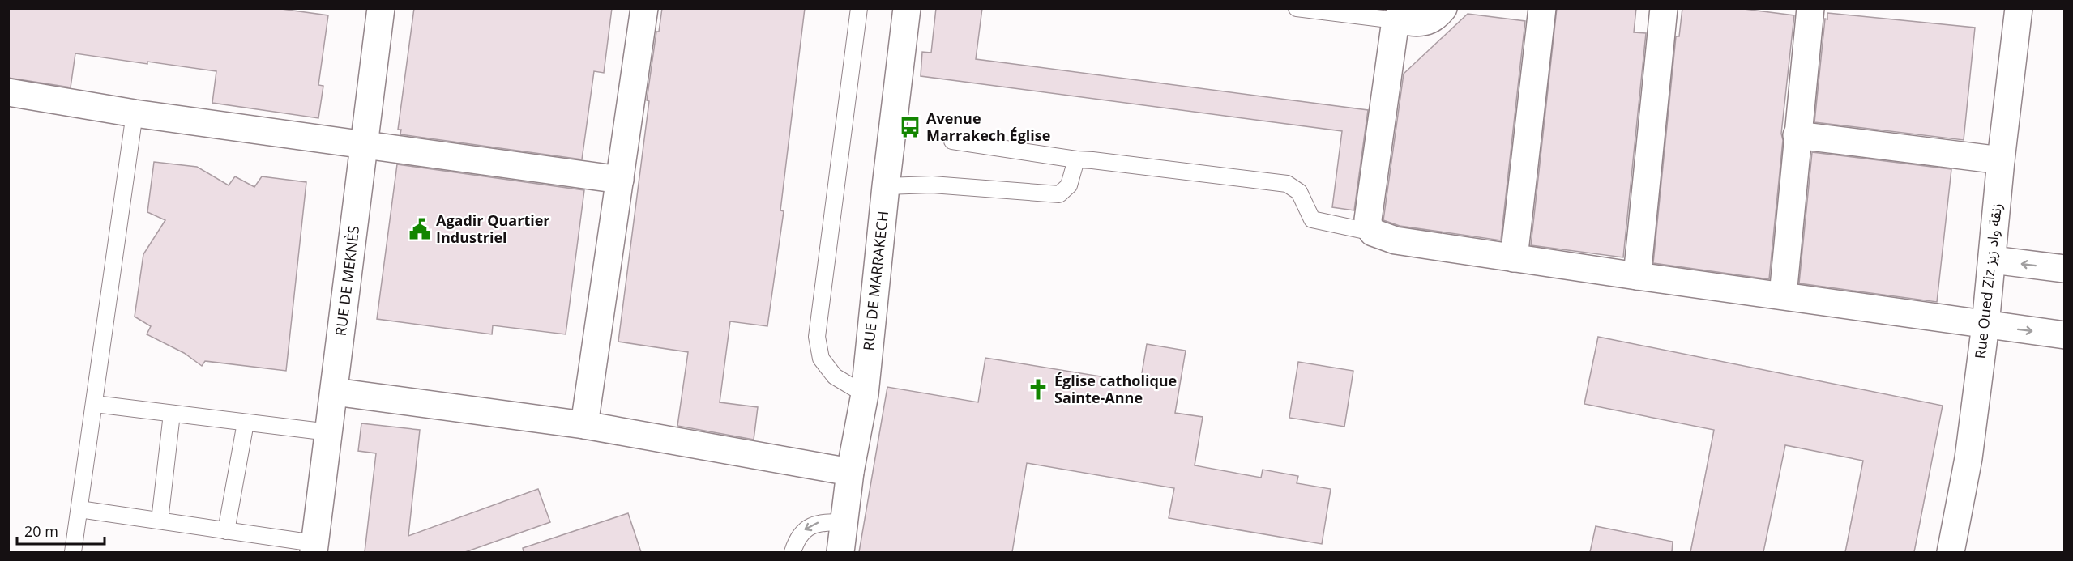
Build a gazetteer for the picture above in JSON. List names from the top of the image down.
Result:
{
  "streets": {
    "street": ["RUE DE MEKNÈS", "RUE DE MARRAKECH", "Rue Oued Ziz زنقة واد زيز"]
  },
  "places": {
    "bus stop": ["Avenue Marrakech Église"],
    "public building": ["Agadir Quartier Industriel"],
    "church": ["Église catholique Sainte-Anne"]
  },
  "scale_bar": "20 m"
}
